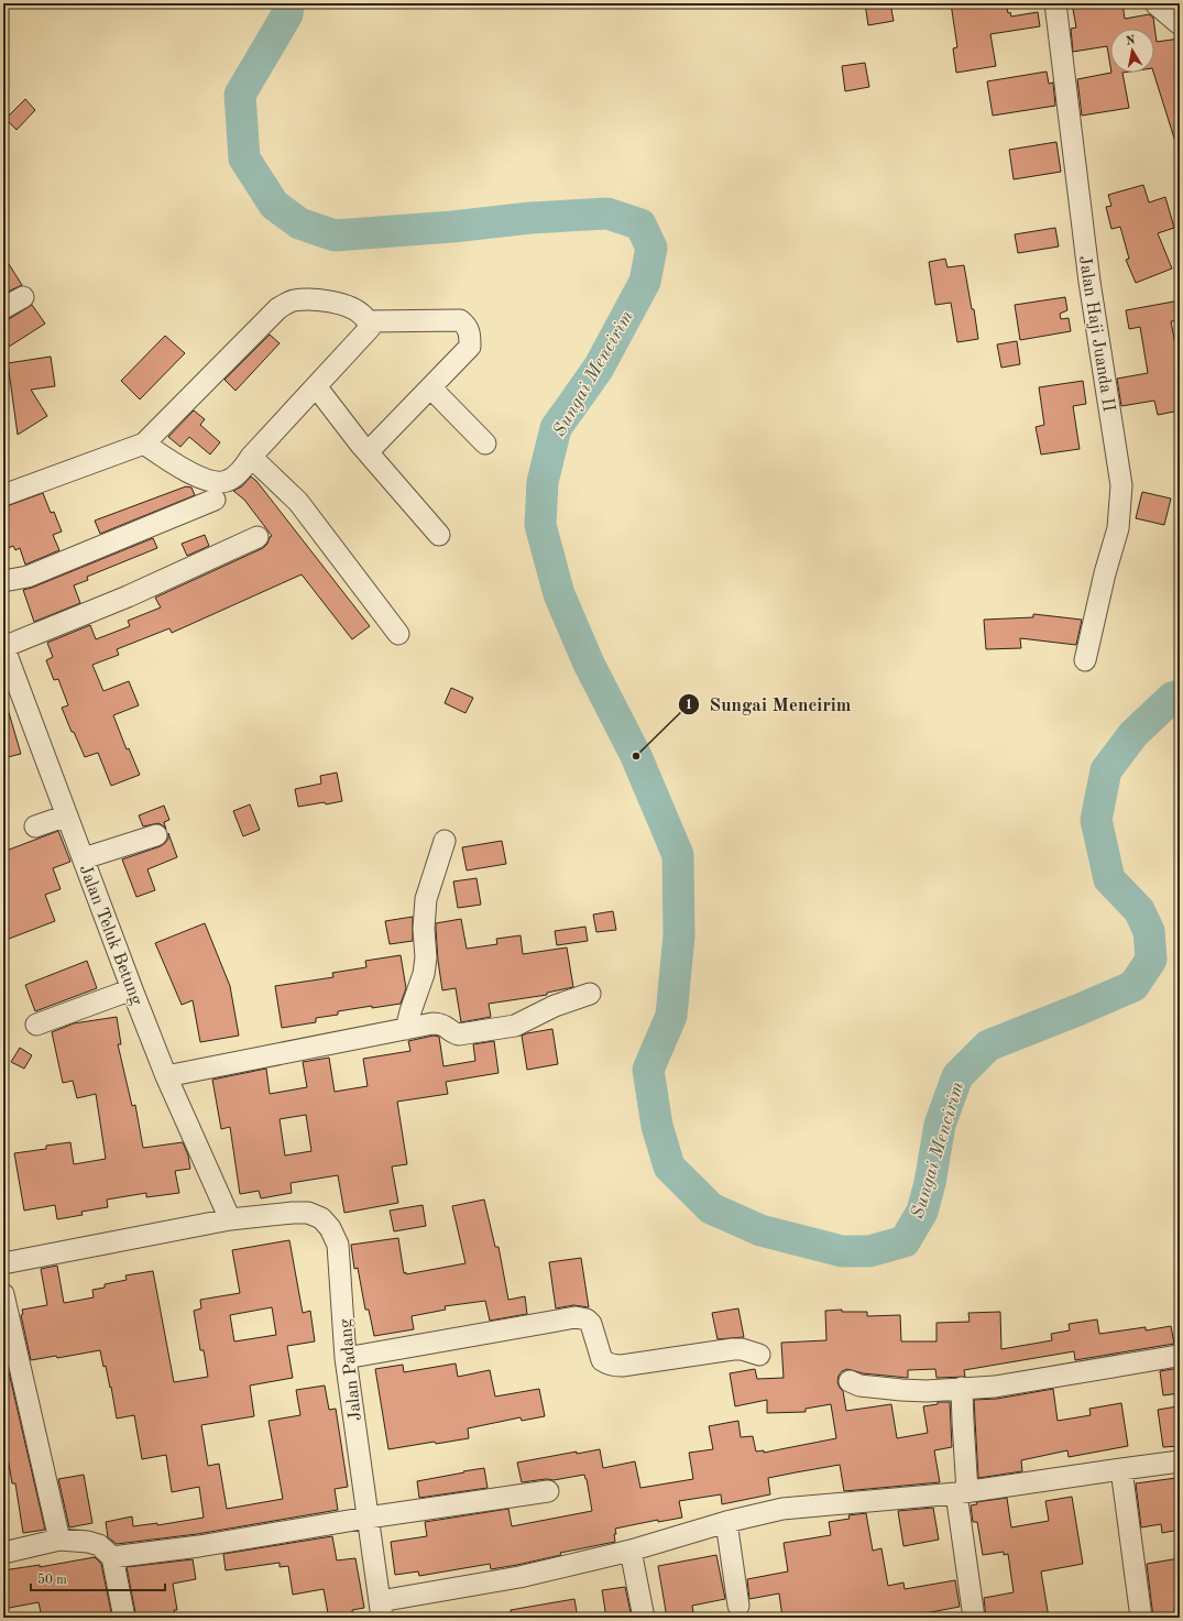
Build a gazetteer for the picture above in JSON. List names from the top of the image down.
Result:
{
  "streets": {
    "street": ["Jalan Haji Juanda II", "Jalan Teluk Betung", "Jalan Padang"]
  },
  "crossings": [
    ["Jalan Teluk Betung", "Jalan Padang"]
  ],
  "water": ["Sungai Mencirim"],
  "places": ["Sungai Mencirim"],
  "scale_bar": "50 m",
  "north": "top"
}
